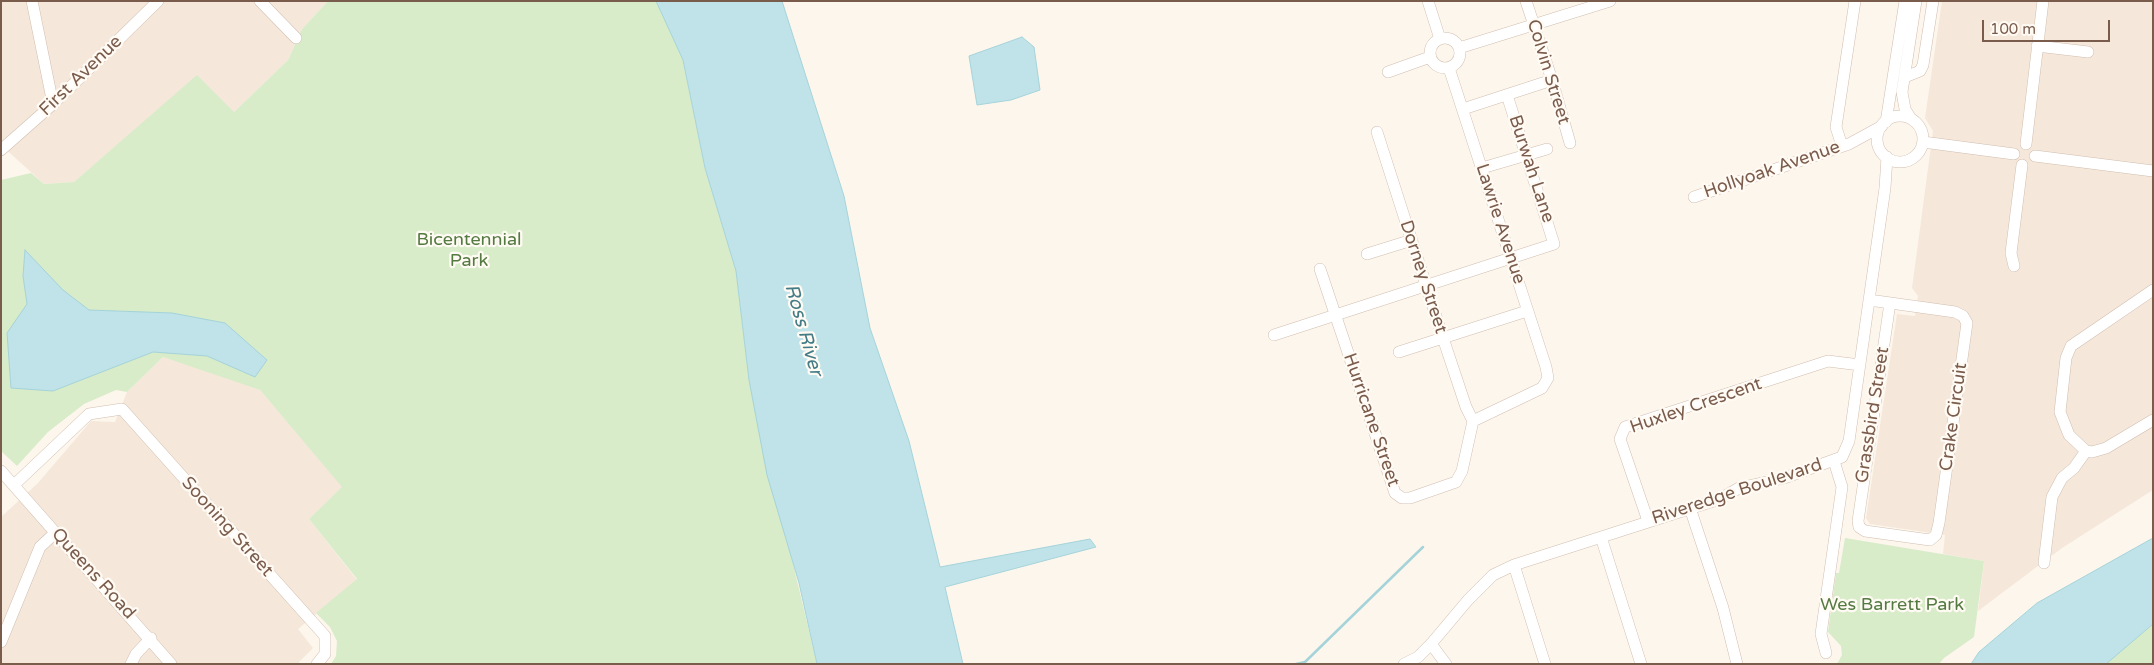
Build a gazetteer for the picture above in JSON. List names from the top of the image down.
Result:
{
  "streets": {
    "street": [
      "Colvin Street",
      "First Avenue",
      "Burwah Lane",
      "Hollyoak Avenue",
      "Lawrie Avenue",
      "Dorney Street",
      "Huxley Crescent",
      "Grassbird Street",
      "Crake Circuit",
      "Hurricane Street",
      "Riveredge Boulevard",
      "Sooning Street",
      "Queens Road"
    ]
  },
  "crossings": [
    ["Burwah Lane", "Lawrie Avenue"],
    ["Lawrie Avenue", "Dorney Street"],
    ["Lawrie Avenue", "Hurricane Street"],
    ["Dorney Street", "Hurricane Street"],
    ["Huxley Crescent", "Riveredge Boulevard"],
    ["Grassbird Street", "Crake Circuit"],
    ["Crake Circuit", "Riveredge Boulevard"],
    ["Sooning Street", "Queens Road"]
  ],
  "water": ["Ross River"],
  "parks": ["Bicentennial Park", "Wes Barrett Park"],
  "scale_bar": "100 m"
}
